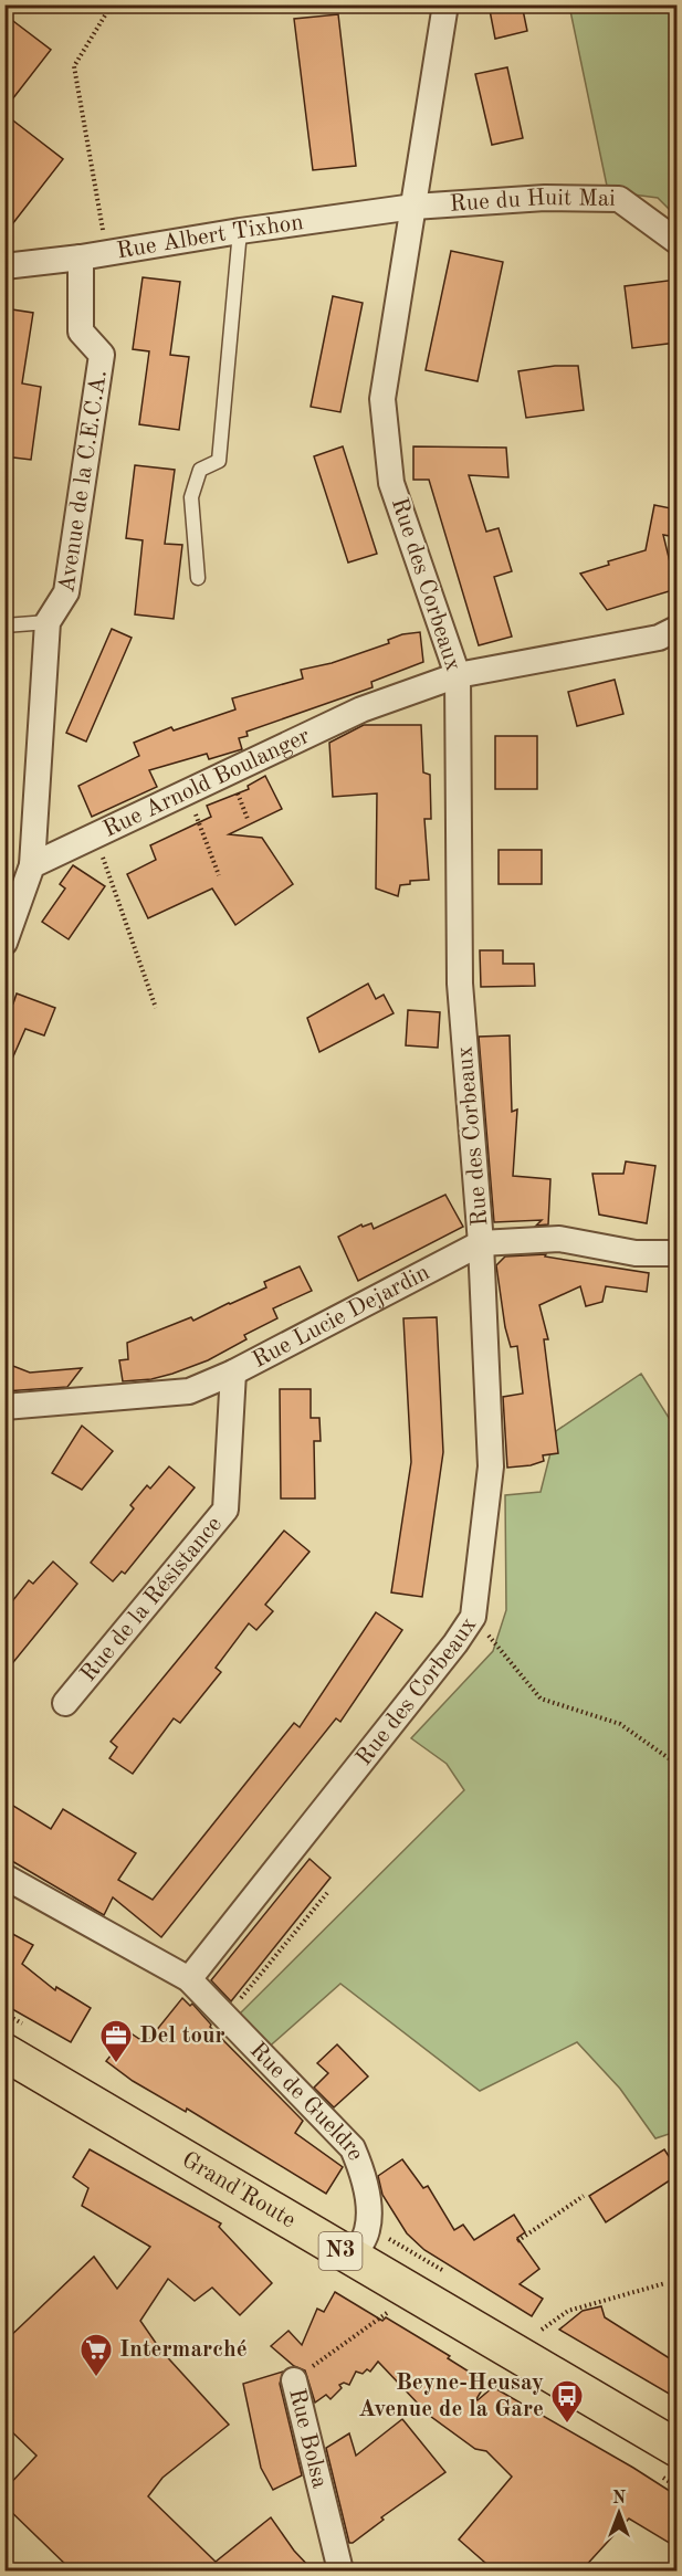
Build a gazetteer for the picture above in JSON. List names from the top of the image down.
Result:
{
  "streets": {
    "main road": ["Grand'Route", "N3"],
    "street": [
      "Rue du Huit Mai",
      "Rue Albert Tixhon",
      "Avenue de la C.E.C.A.",
      "Rue des Corbeaux",
      "Rue Arnold Boulanger",
      "Rue Lucie Dejardin",
      "Rue de la Résistance",
      "Rue de Gueldre",
      "Rue Bolsa"
    ]
  },
  "crossings": [
    ["Rue du Huit Mai", "Rue Albert Tixhon"],
    ["Rue du Huit Mai", "Rue des Corbeaux"],
    ["Rue Albert Tixhon", "Avenue de la C.E.C.A."],
    ["Rue Albert Tixhon", "Rue des Corbeaux"],
    ["Avenue de la C.E.C.A.", "Rue Arnold Boulanger"],
    ["Rue des Corbeaux", "Rue Arnold Boulanger"],
    ["Rue des Corbeaux", "Rue Lucie Dejardin"],
    ["Rue des Corbeaux", "Rue de Gueldre"],
    ["Rue Lucie Dejardin", "Rue de la Résistance"],
    ["Rue de Gueldre", "Grand'Route"]
  ],
  "places": {
    "office": ["Del tour"],
    "supermarket": ["Intermarché"],
    "bus stop": ["Beyne-Heusay Avenue de la Gare"]
  },
  "north": "top"
}
